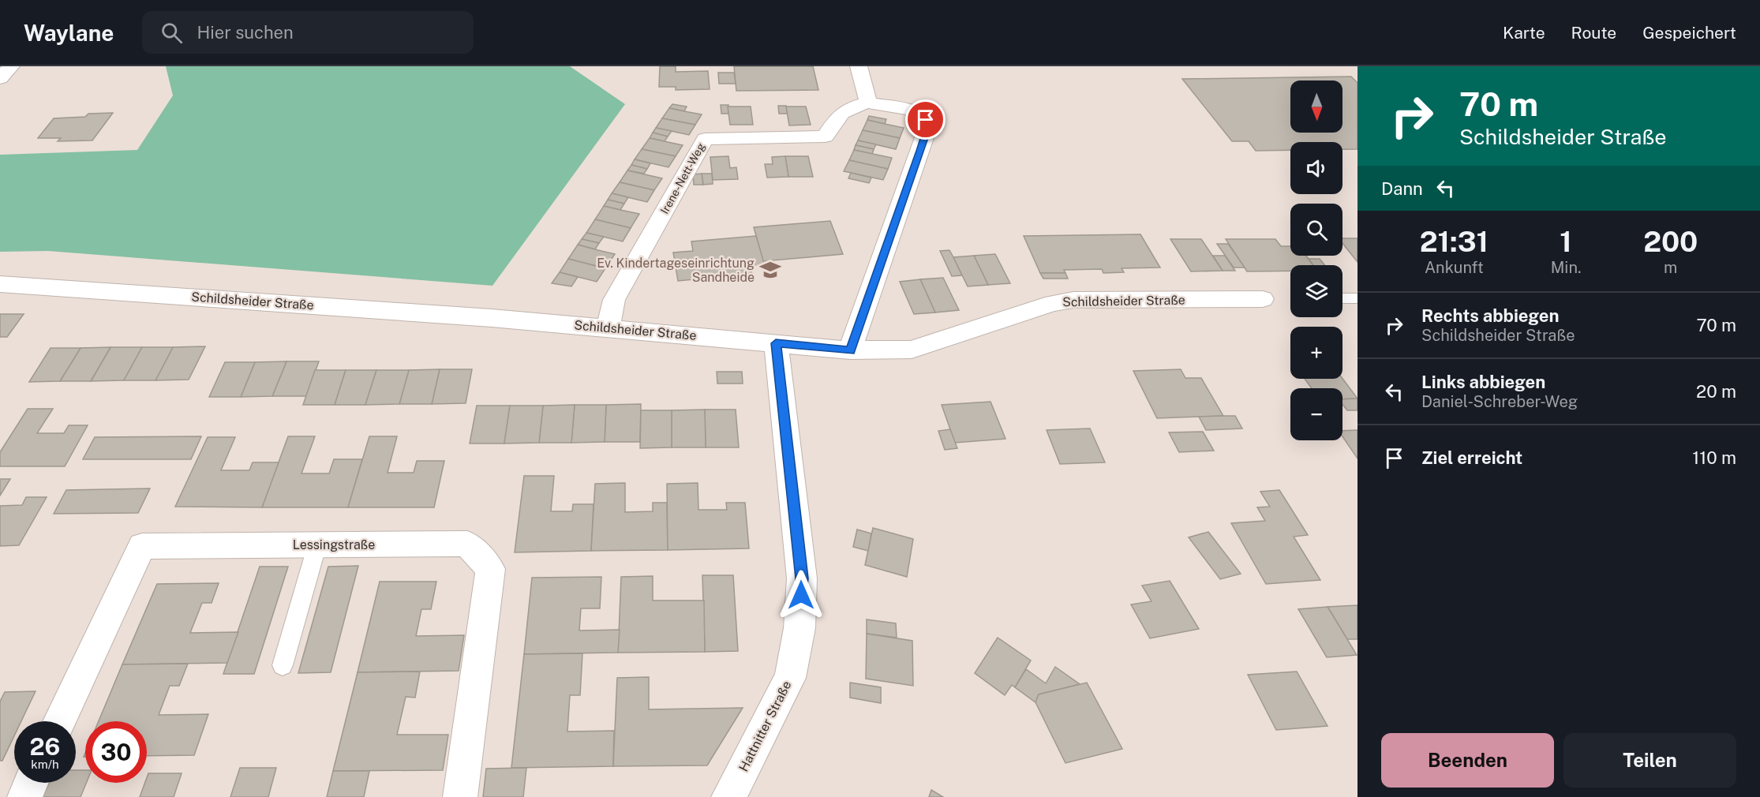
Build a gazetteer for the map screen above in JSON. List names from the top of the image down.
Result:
{
  "streets": {
    "street": [
      "Irene-Nett-Weg",
      "Schildsheider Straße",
      "Lessingstraße",
      "Hattnitter Straße"
    ]
  },
  "crossings": [
    ["Irene-Nett-Weg", "Schildsheider Straße"],
    ["Schildsheider Straße", "Hattnitter Straße"]
  ],
  "places": {
    "school or university": ["Ev. Kindertageseinrichtung Sandheide"]
  },
  "north": "bottom",
  "page": {
    "header": "Waylane",
    "search": "Hier suchen",
    "nav": ["Karte", "Route", "Gespeichert"],
    "turn": ["70 m", "Schildsheider Straße"],
    "map_buttons": ["+", "−"],
    "then": "Dann",
    "eta": [
      "21:31",
      "Ankunft",
      "1",
      "Min.",
      "200",
      "m"
    ],
    "list": [
      {
        "name": "Rechts abbiegen",
        "note": "Schildsheider Straße",
        "value": "70 m"
      },
      {
        "name": "Links abbiegen",
        "note": "Daniel-Schreber-Weg",
        "value": "20 m"
      },
      {
        "name": "Ziel erreicht",
        "value": "110 m"
      }
    ],
    "speed": "26 km/h",
    "limit": "30",
    "buttons": ["Beenden", "Teilen"]
  }
}
